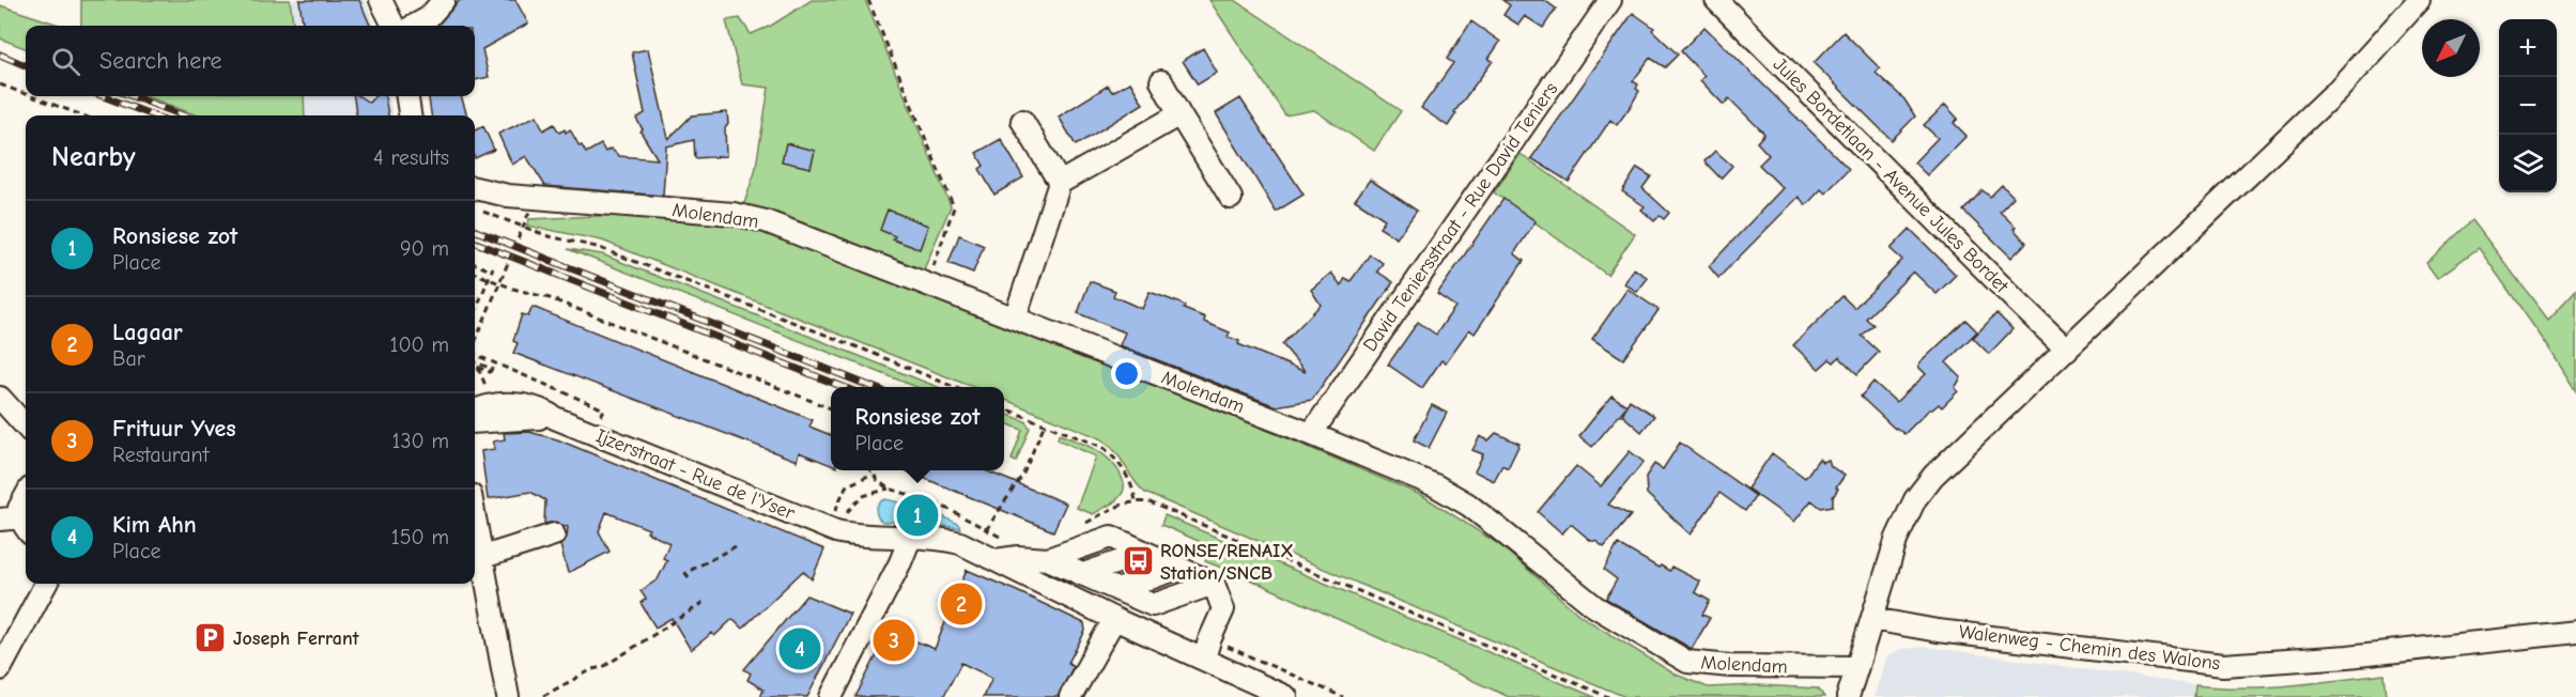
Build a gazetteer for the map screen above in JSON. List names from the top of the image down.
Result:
{
  "streets": {
    "street": [
      "Jules Bordetlaan - Avenue Jules Bordet",
      "Molendam",
      "David Teniersstraat - Rue David Teniers",
      "Ijzerstraat - Rue de l'Yser",
      "Walenweg - Chemin des Walons"
    ]
  },
  "crossings": [
    ["Molendam", "David Teniersstraat - Rue David Teniers"]
  ],
  "places": {
    "bus stop": ["RONSE/RENAIX Station/SNCB"],
    "parking": ["Joseph Ferrant"]
  },
  "north": "bottom left",
  "page": {
    "map_buttons": ["+", "−"],
    "search": "Search here",
    "heading": ["Nearby", "4 results"],
    "list": [
      {
        "mark": "1",
        "name": "Ronsiese zot",
        "note": "Place",
        "value": "90 m"
      },
      {
        "mark": "2",
        "name": "Lagaar",
        "note": "Bar",
        "value": "100 m"
      },
      {
        "mark": "3",
        "name": "Frituur Yves",
        "note": "Restaurant",
        "value": "130 m"
      },
      {
        "mark": "4",
        "name": "Kim Ahn",
        "note": "Place",
        "value": "150 m"
      }
    ],
    "popup": ["Ronsiese zot", "Place"],
    "pins": [
      "1",
      "2",
      "3",
      "4"
    ]
  }
}
